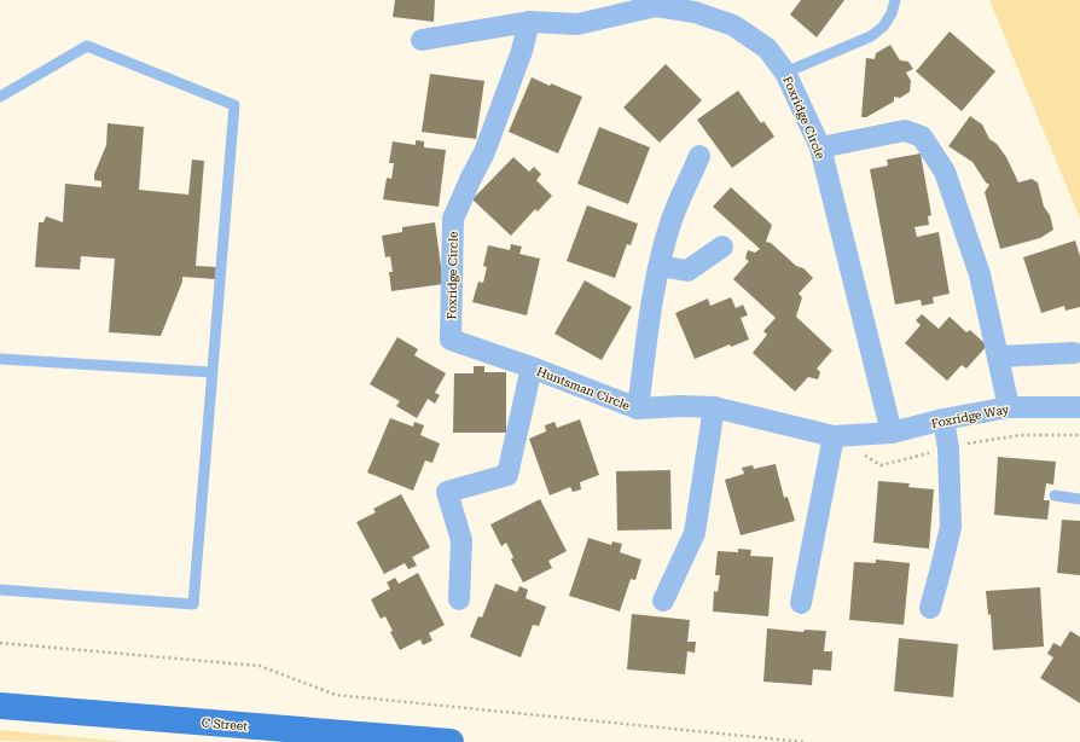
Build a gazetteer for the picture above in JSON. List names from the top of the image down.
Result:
{
  "streets": {
    "main road": ["C Street"],
    "street": ["Foxridge Circle", "Huntsman Circle", "Foxridge Way"]
  },
  "crossings": [
    ["Foxridge Circle", "Huntsman Circle"],
    ["Foxridge Circle", "Foxridge Way"],
    ["Huntsman Circle", "Foxridge Way"]
  ]
}
